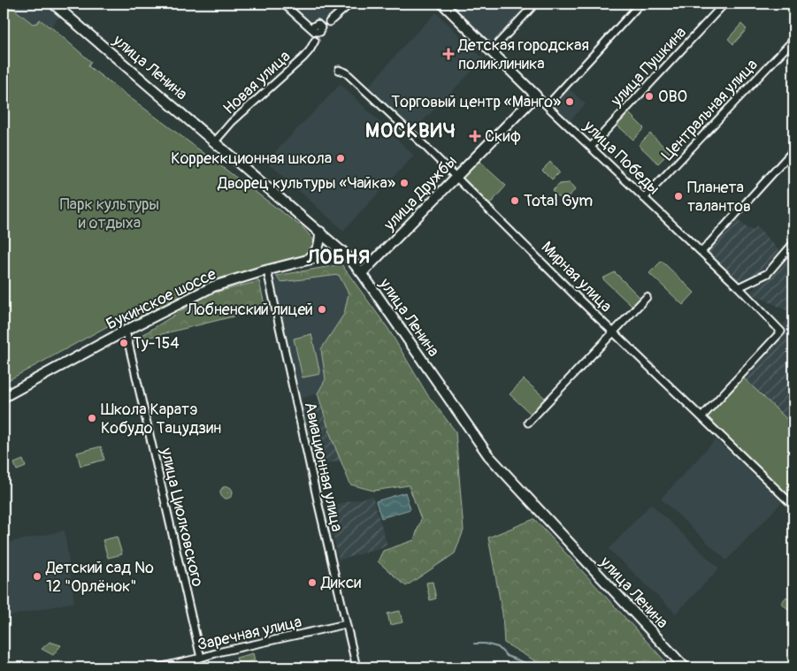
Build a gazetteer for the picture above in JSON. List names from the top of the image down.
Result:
{
  "streets": {
    "main road": [
      "улица Ленина",
      "улица Победы",
      "улица Дружбы",
      "Букинское шоссе"
    ],
    "street": [
      "улица Пушкина",
      "Новая улица",
      "Центральная улица",
      "Мирная улица",
      "Авиационная улица",
      "улица Циолковского",
      "Заречная улица"
    ]
  },
  "crossings": [
    ["улица Пушкина", "улица Победы"],
    ["улица Ленина", "Новая улица"],
    ["улица Ленина", "улица Дружбы"],
    ["улица Ленина", "Букинское шоссе"],
    ["Центральная улица", "улица Победы"],
    ["улица Победы", "улица Дружбы"],
    ["улица Победы", "Мирная улица"],
    ["улица Дружбы", "Мирная улица"],
    ["Букинское шоссе", "Авиационная улица"],
    ["Букинское шоссе", "улица Циолковского"],
    ["Авиационная улица", "Заречная улица"],
    ["улица Циолковского", "Заречная улица"]
  ],
  "districts": ["МОСКВИЧ", "ЛОБНЯ"],
  "parks": ["Парк культуры и отдыха"],
  "places": {
    "health": ["Детская городская поликлиника", "Скиф"],
    "other": [
      "ОВО",
      "Торговый центр «Манго»",
      "Корреккционная школа",
      "Дворец культуры «Чайка»",
      "Планета талантов",
      "Total Gym",
      "Лобненский лицей",
      "Ту-154",
      "Школа Каратэ Кобудо Тацудзин",
      "Детский сад № 12 \"Орлёнок\"",
      "Дикси"
    ]
  }
}
